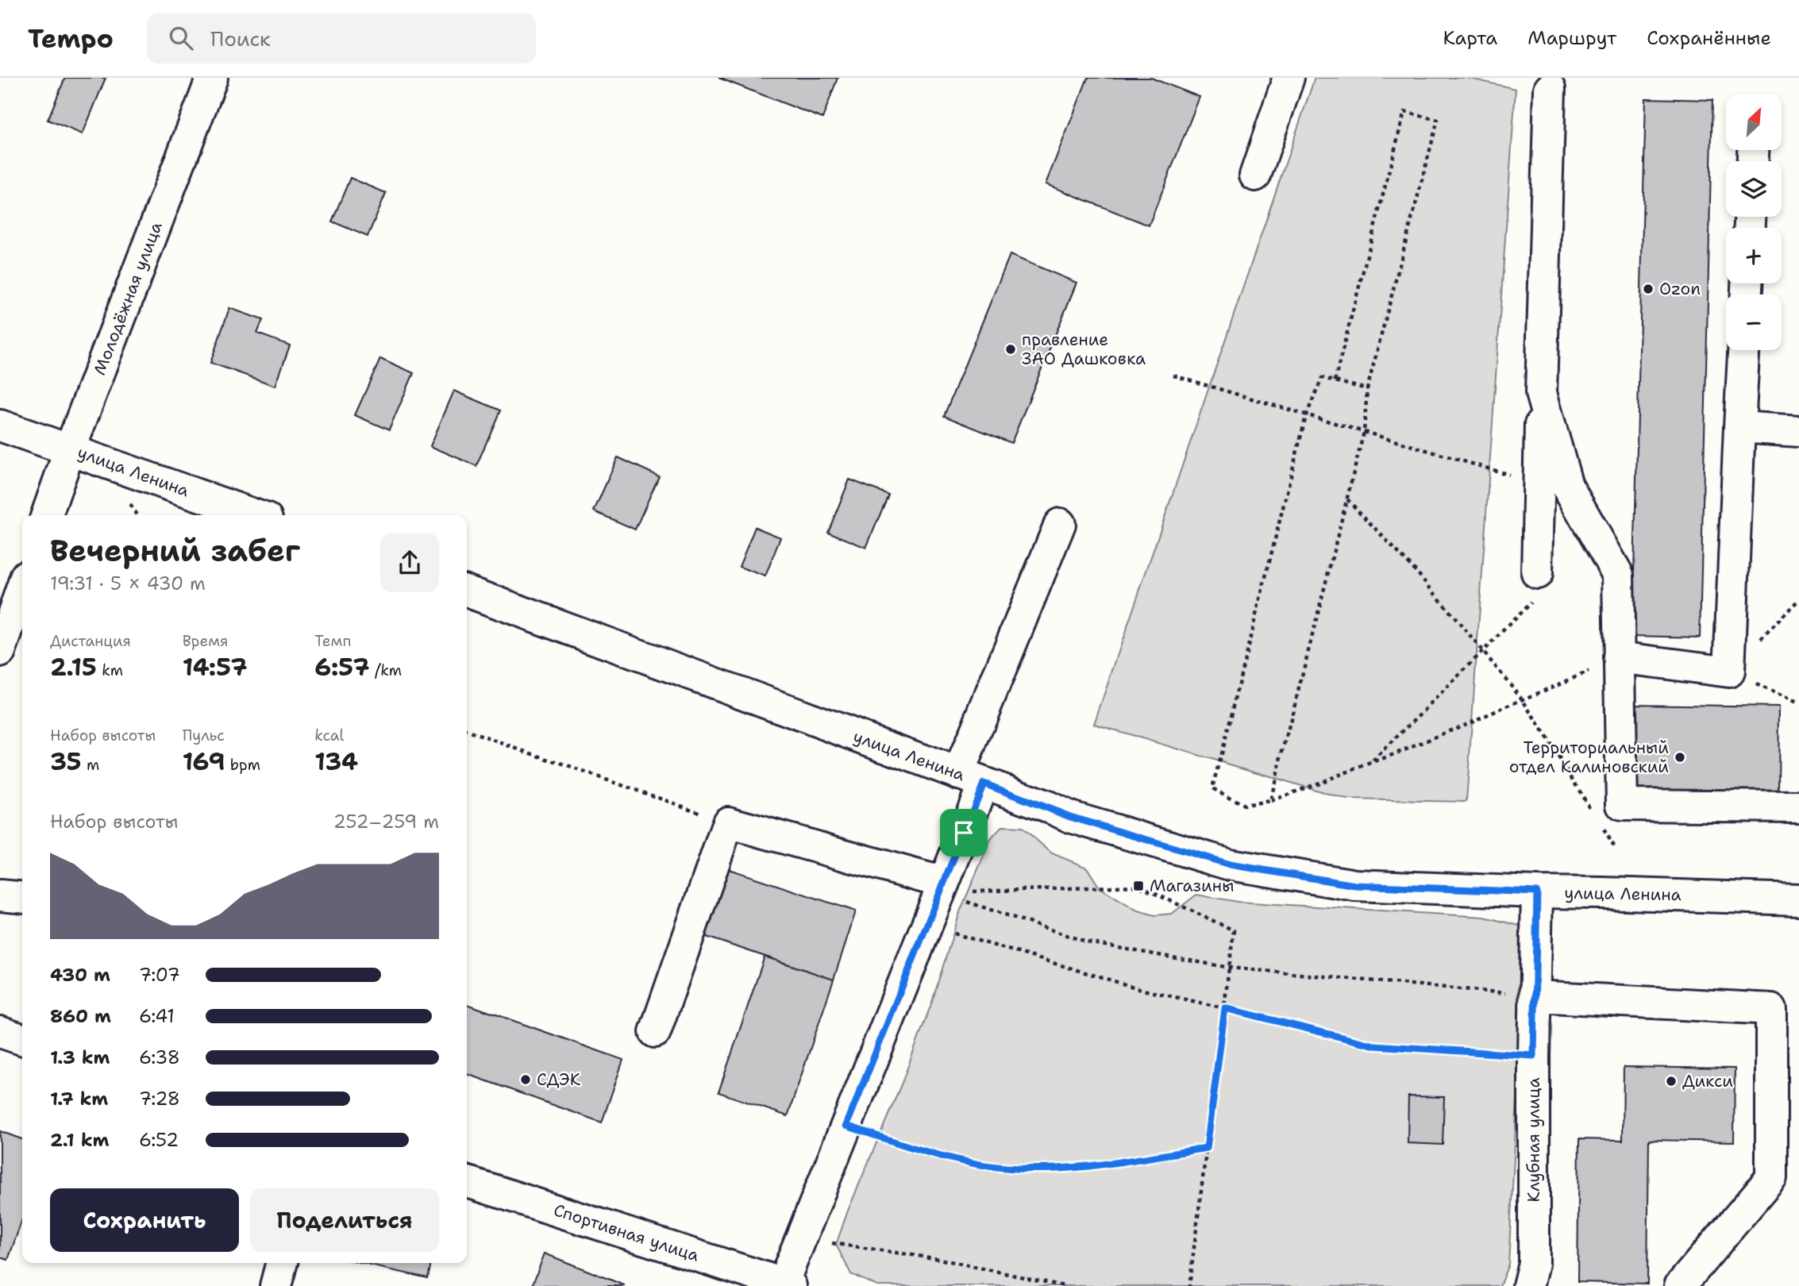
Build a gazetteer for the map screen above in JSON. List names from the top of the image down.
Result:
{
  "streets": {
    "street": [
      "Молодёжная улица",
      "улица Ленина",
      "Клубная улица",
      "Спортивная улица"
    ]
  },
  "crossings": [
    ["Молодёжная улица", "улица Ленина"],
    ["улица Ленина", "Клубная улица"]
  ],
  "places": {
    "other": [
      "Ozon",
      "правление ЗАО Дашковка",
      "Территориальный отдел Калиновский",
      "СДЭК",
      "Дикси"
    ],
    "transit": ["Магазины"]
  },
  "north": "top right",
  "page": {
    "header": "Tempo",
    "search": "Поиск",
    "nav": ["Карта", "Маршрут", "Сохранённые"],
    "map_buttons": ["+", "−"],
    "heading": ["Вечерний забег", "19:31 · 5 × 430 m"],
    "stats": [
      ["Дистанция", "2.15 km"],
      ["Время", "14:57"],
      ["Темп", "6:57 /km"],
      ["Набор высоты", "35 m"],
      ["Пульс", "169 bpm"],
      ["kcal", "134"]
    ],
    "chart": ["Набор высоты", "252–259 m"],
    "list": [
      {
        "name": "430 m",
        "note": "7:07"
      },
      {
        "name": "860 m",
        "note": "6:41"
      },
      {
        "name": "1.3 km",
        "note": "6:38"
      },
      {
        "name": "1.7 km",
        "note": "7:28"
      },
      {
        "name": "2.1 km",
        "note": "6:52"
      }
    ],
    "buttons": ["Сохранить", "Поделиться"]
  }
}
